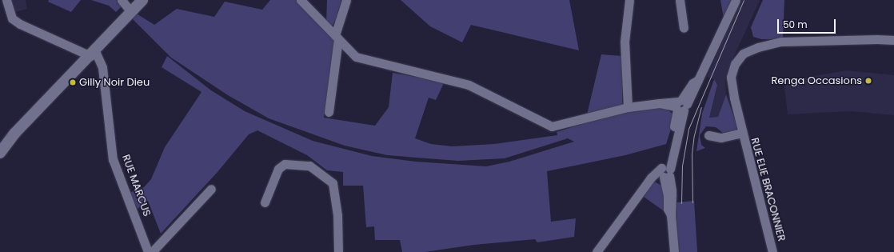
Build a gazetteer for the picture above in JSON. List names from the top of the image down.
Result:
{
  "streets": {
    "street": ["RUE MARCUS", "RUE ELIE BRACONNIER"]
  },
  "places": ["Renga Occasions", "Gilly Noir Dieu"],
  "scale_bar": "50 m"
}
